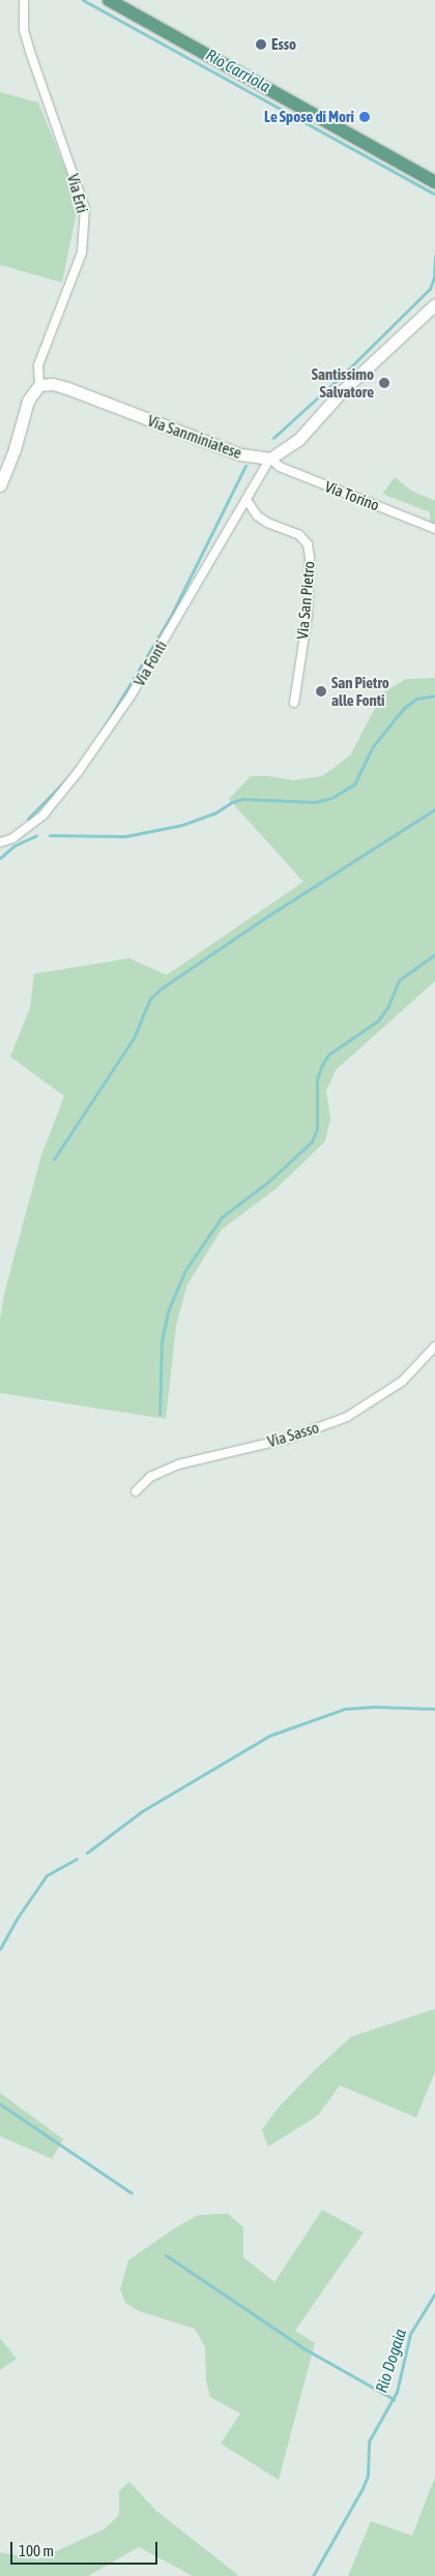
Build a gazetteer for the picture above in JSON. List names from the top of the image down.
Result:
{
  "streets": {
    "main road": ["Via Sanminiatese"],
    "street": [
      "Via Erti",
      "Via Torino",
      "Via San Pietro",
      "Via Fonti",
      "Via Sasso"
    ]
  },
  "crossings": [
    ["Via Erti", "Via Sanminiatese"],
    ["Via Sanminiatese", "Via Torino"],
    ["Via Sanminiatese", "Via Fonti"],
    ["Via Torino", "Via Fonti"],
    ["Via San Pietro", "Via Fonti"]
  ],
  "water": ["Rio Carriola", "Rio Dogaia"],
  "places": [
    "Esso",
    "Le Spose di Mori",
    "Santissimo Salvatore",
    "San Pietro alle Fonti"
  ],
  "scale_bar": "100 m"
}
